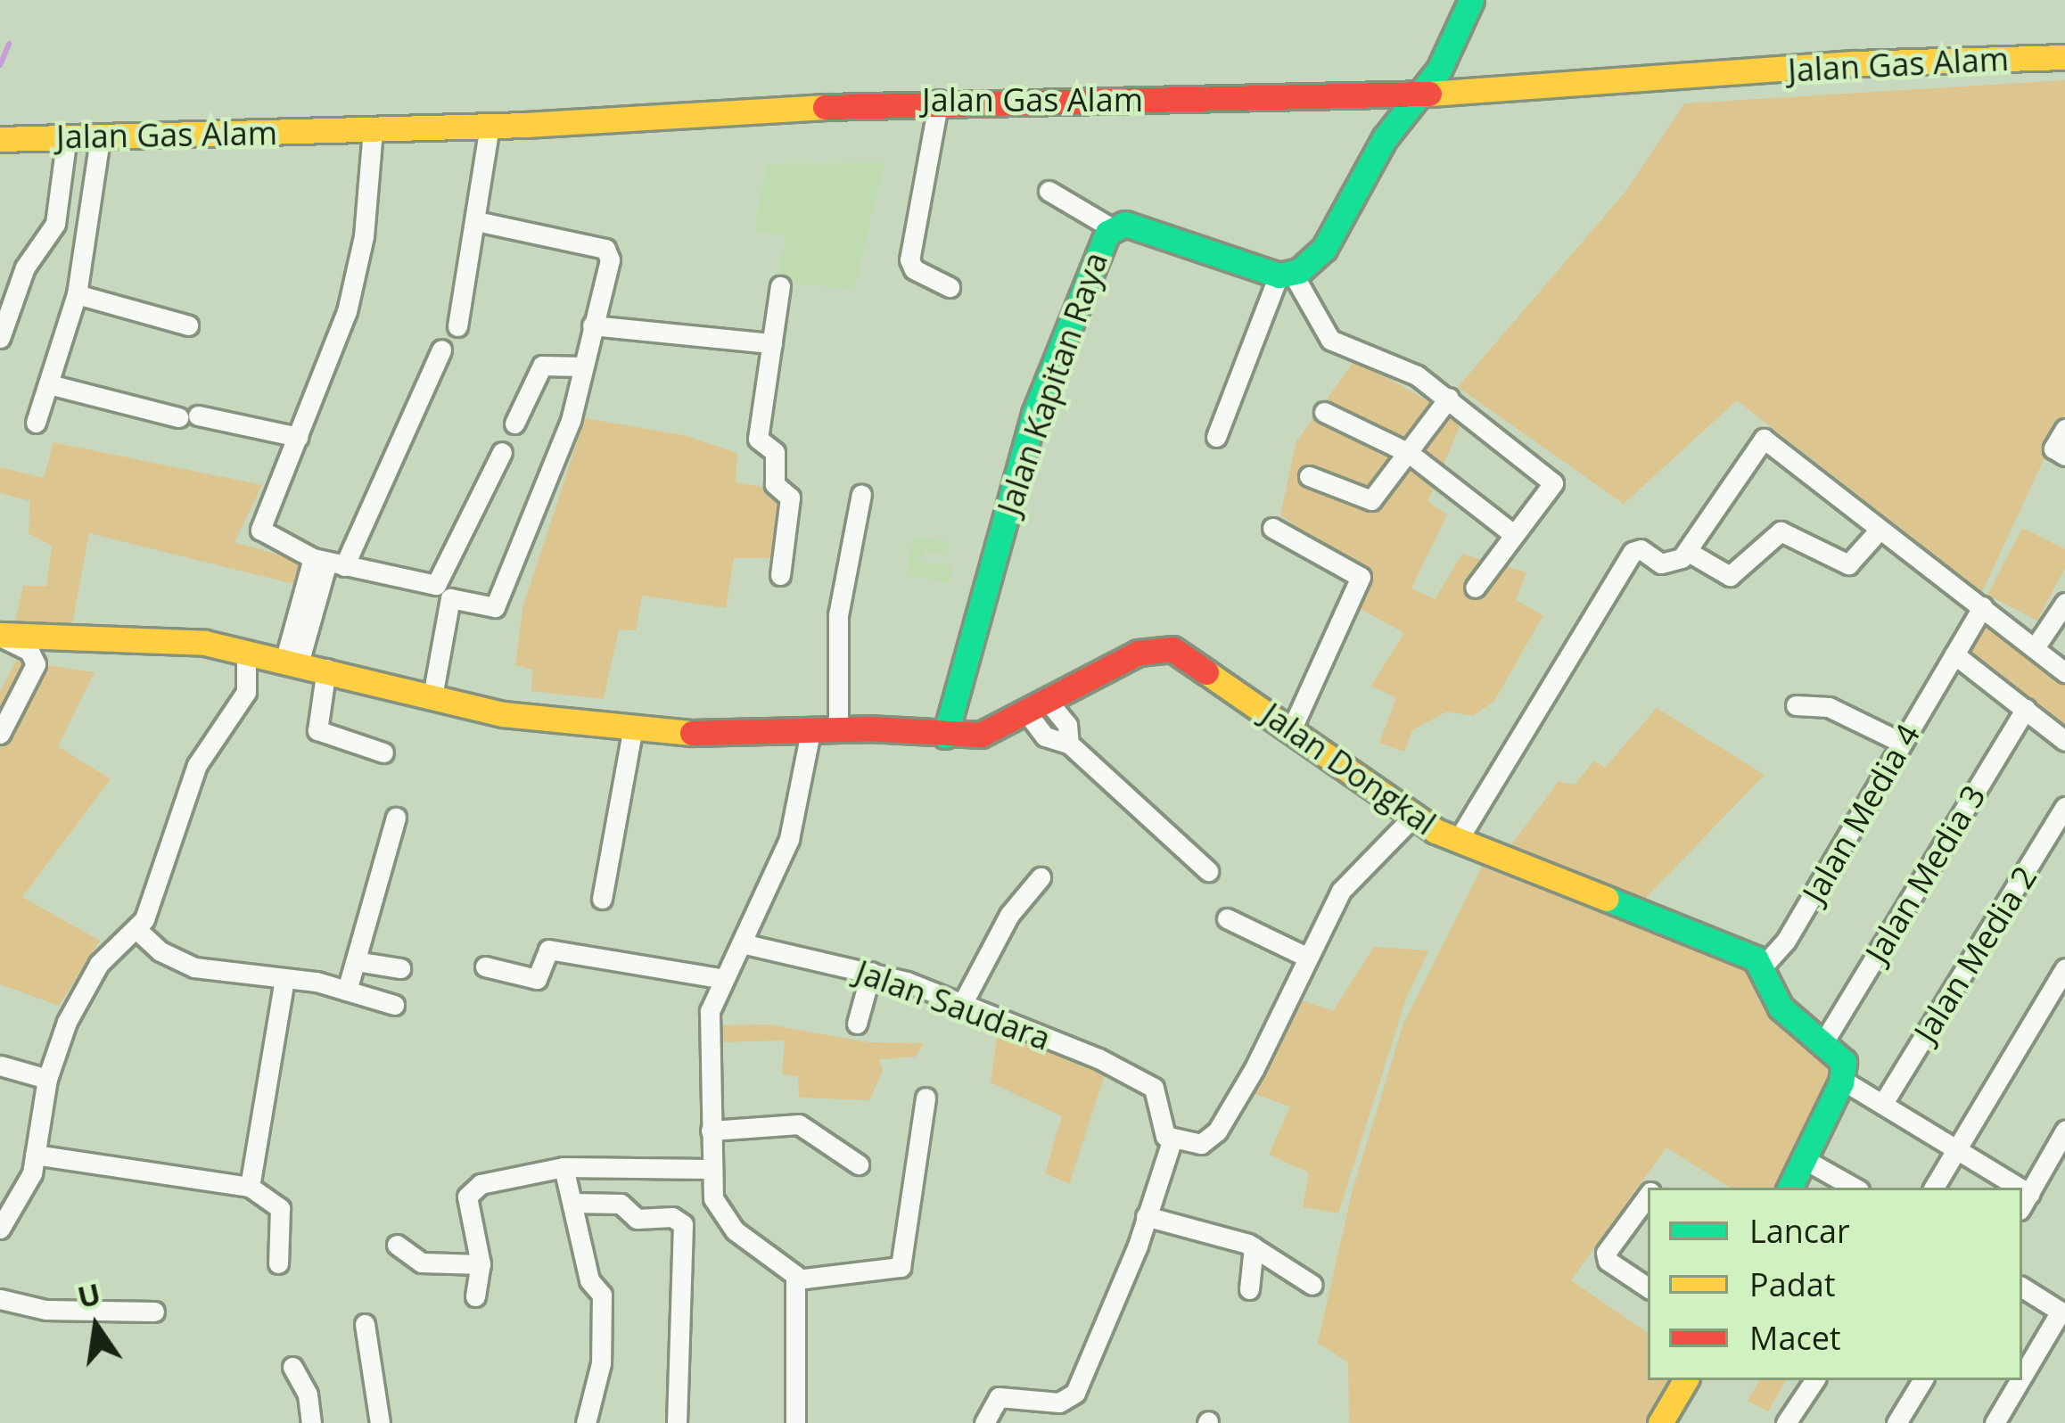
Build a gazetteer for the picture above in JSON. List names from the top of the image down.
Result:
{
  "streets": {
    "street": [
      "Jalan Gas Alam",
      "Jalan Kapitan Raya",
      "Jalan Dongkal",
      "Jalan Media 4",
      "Jalan Media 3",
      "Jalan Media 2",
      "Jalan Saudara"
    ]
  },
  "crossings": [
    ["Jalan Kapitan Raya", "Jalan Dongkal"],
    ["Jalan Dongkal", "Jalan Media 4"]
  ],
  "legend": ["Lancar", "Padat", "Macet"],
  "north": "top"
}
